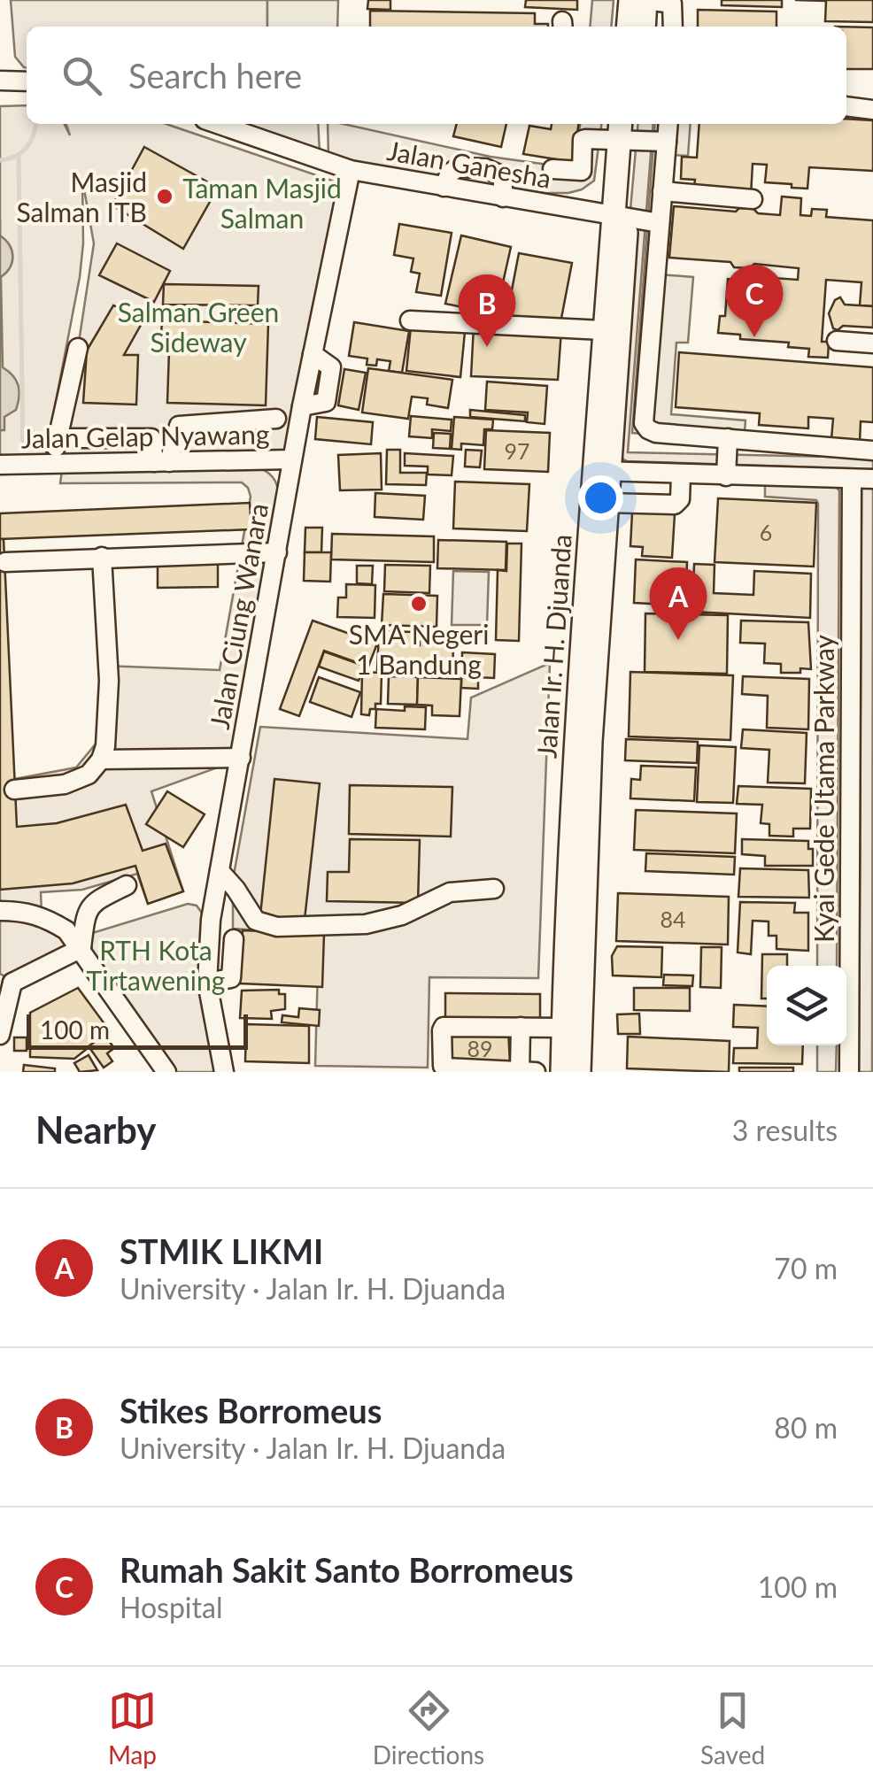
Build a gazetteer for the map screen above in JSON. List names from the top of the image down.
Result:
{
  "streets": {
    "main road": ["Jalan Ir. H. Djuanda"],
    "street": [
      "Jalan Ganesha",
      "Jalan Gelap Nyawang",
      "Jalan Ciung Wanara",
      "Kyai Gede Utama Parkway"
    ]
  },
  "crossings": [
    ["Jalan Ganesha", "Jalan Ciung Wanara"],
    ["Jalan Ganesha", "Jalan Ir. H. Djuanda"],
    ["Jalan Gelap Nyawang", "Jalan Ciung Wanara"]
  ],
  "parks": ["Taman Masjid Salman", "Salman Green Sideway", "RTH Kota Tirtawening"],
  "places": ["Masjid Salman ITB", "SMA Negeri 1 Bandung"],
  "house_numbers": [
    "97",
    "6",
    "84",
    "89"
  ],
  "scale_bar": "100 m",
  "page": {
    "search": "Search here",
    "pins": ["C", "B", "A"],
    "scale": "100 m",
    "heading": ["Nearby", "3 results"],
    "list": [
      {
        "mark": "A",
        "name": "STMIK LIKMI",
        "note": "University · Jalan Ir. H. Djuanda",
        "value": "70 m"
      },
      {
        "mark": "B",
        "name": "Stikes Borromeus",
        "note": "University · Jalan Ir. H. Djuanda",
        "value": "80 m"
      },
      {
        "mark": "C",
        "name": "Rumah Sakit Santo Borromeus",
        "note": "Hospital",
        "value": "100 m"
      }
    ],
    "nav": ["Map", "Directions", "Saved"]
  }
}
